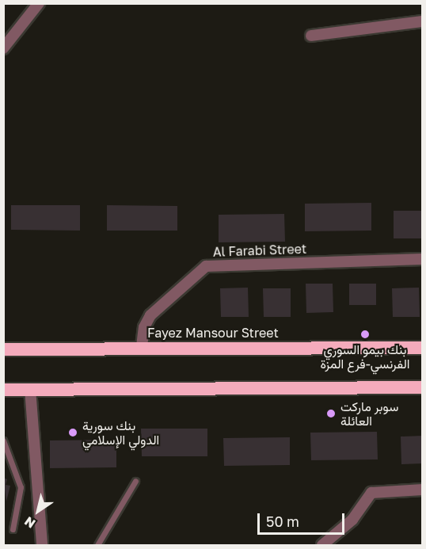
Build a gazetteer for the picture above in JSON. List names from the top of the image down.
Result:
{
  "streets": {
    "highway": ["Fayez Mansour Street"],
    "street": ["Al Farabi Street"]
  },
  "crossings": [
    ["Al Farabi Street", "Fayez Mansour Street"]
  ],
  "places": ["بنك بيمو السوري الفرنسي-فرع المزة", "سوبر ماركت العائلة", "بنك سورية الدولي الإسلامي"],
  "scale_bar": "50 m",
  "north": "bottom left"
}
